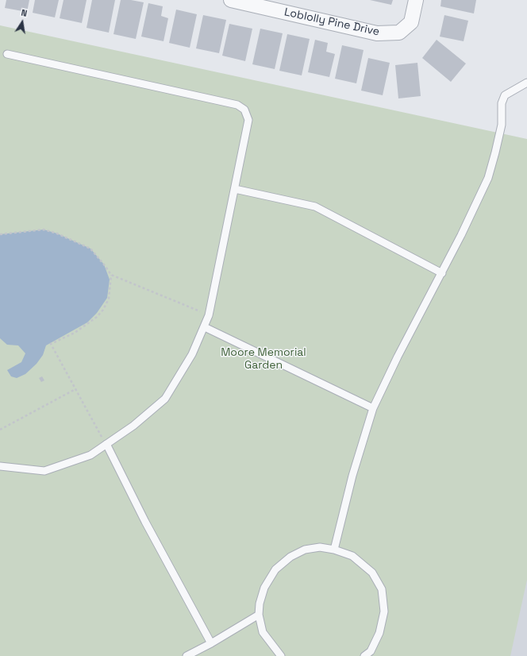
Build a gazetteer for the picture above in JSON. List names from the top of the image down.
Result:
{
  "streets": {
    "street": ["Loblolly Pine Drive"]
  },
  "parks": ["Moore Memorial Garden"],
  "north": "top"
}
